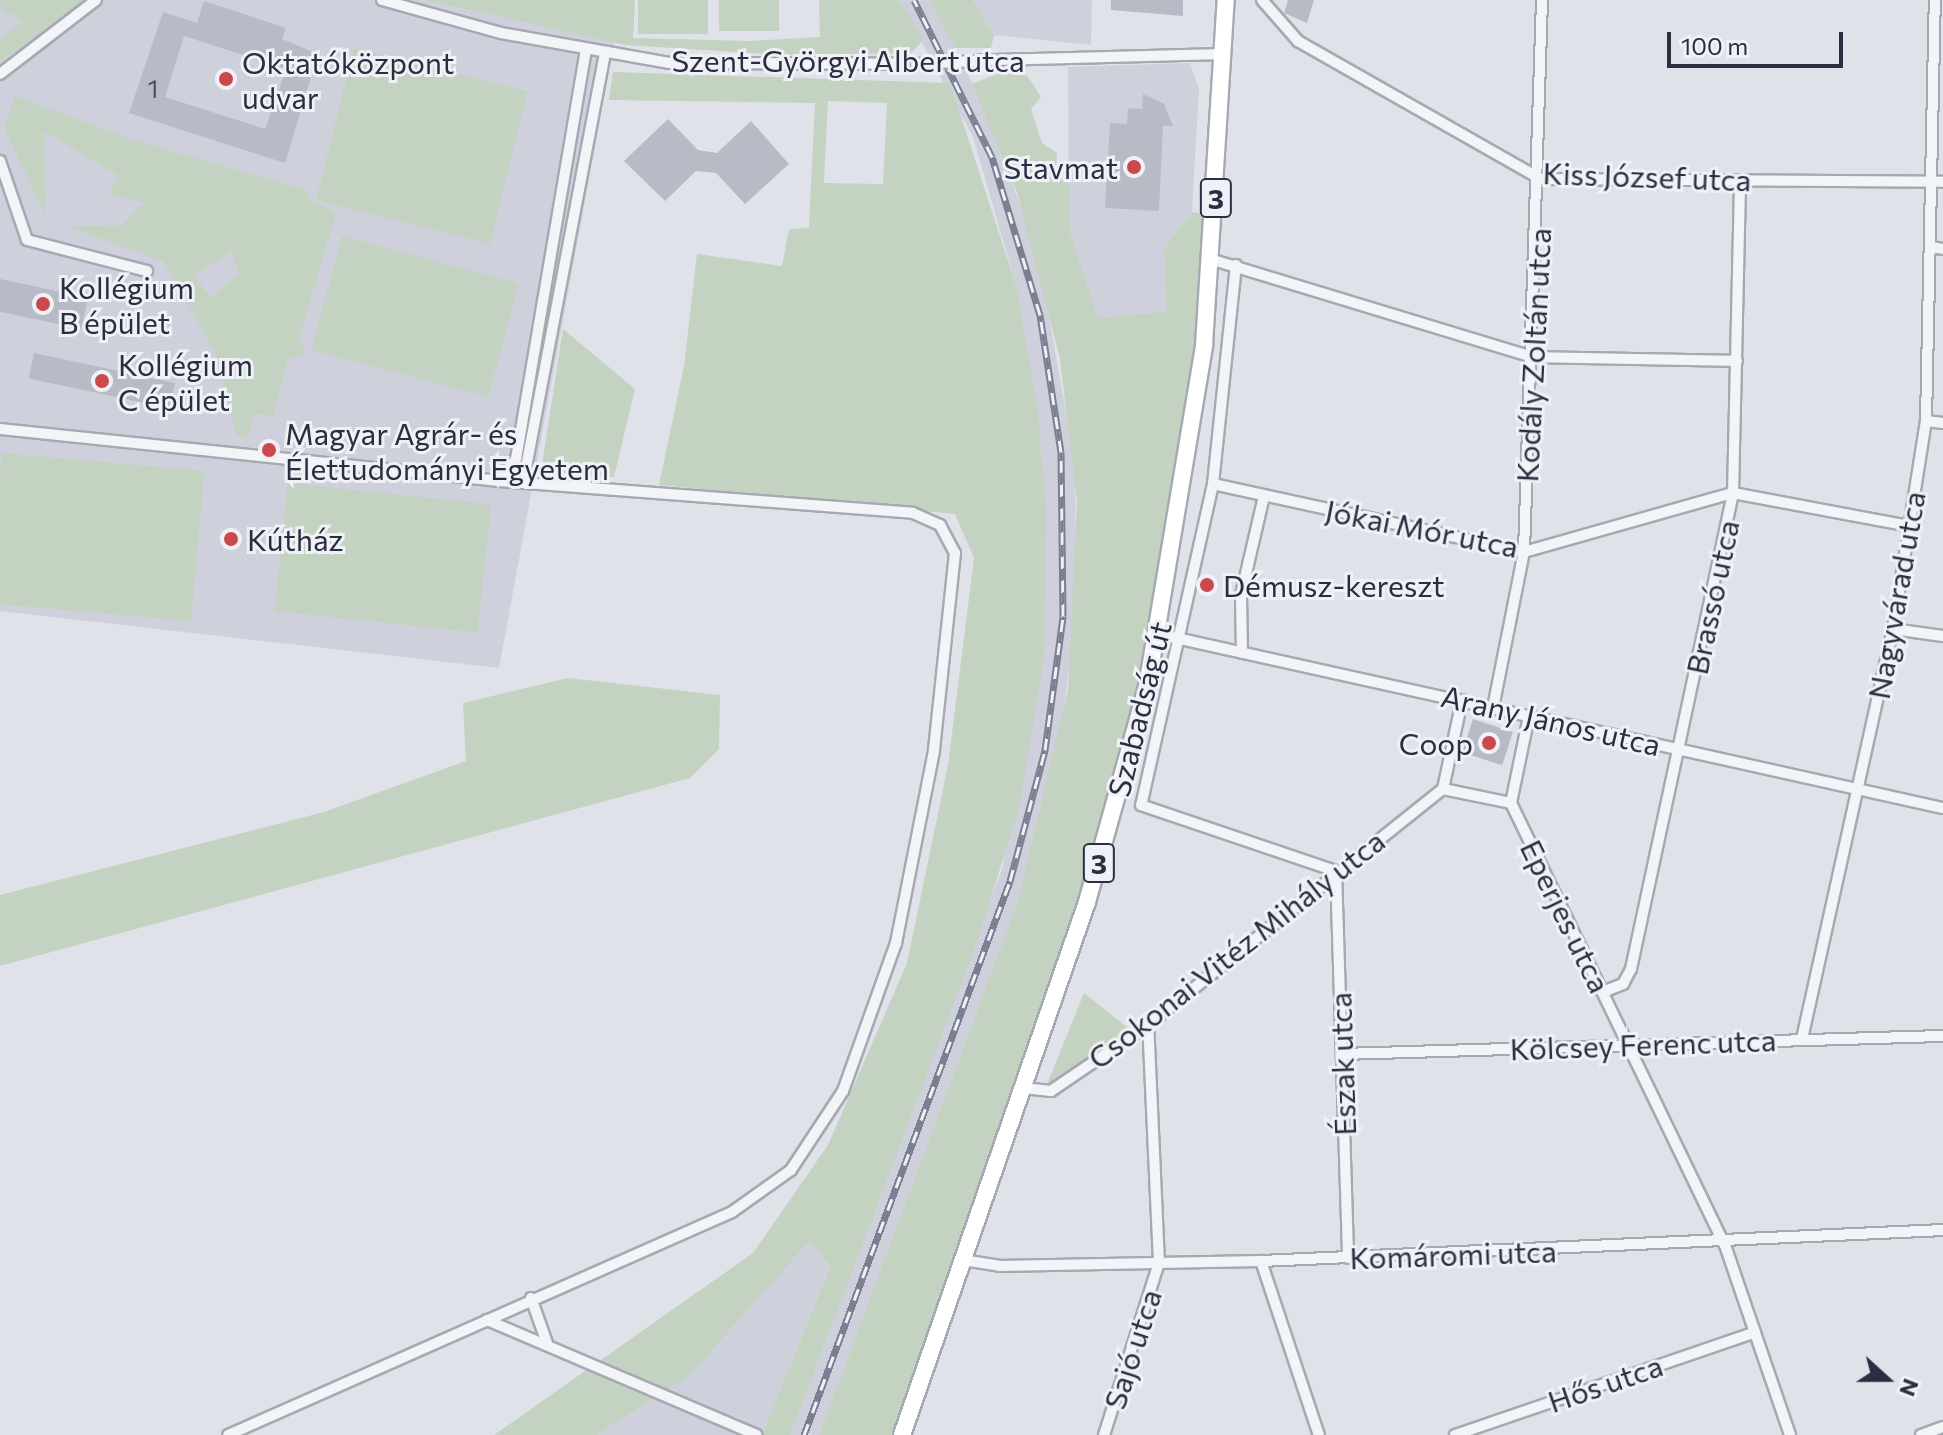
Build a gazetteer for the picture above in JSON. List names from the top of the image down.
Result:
{
  "streets": {
    "main road": ["3", "Szabadság út"],
    "street": [
      "Szent-Györgyi Albert utca",
      "Kiss József utca",
      "Kodály Zoltán utca",
      "Jókai Mór utca",
      "Nagyvárad utca",
      "Brassó utca",
      "Arany János utca",
      "Eperjes utca",
      "Csokonai Vitéz Mihály utca",
      "Kölcsey Ferenc utca",
      "Észak utca",
      "Komáromi utca",
      "Sajó utca",
      "Hős utca"
    ]
  },
  "crossings": [
    ["Szent-Györgyi Albert utca", "Szabadság út"],
    ["Kiss József utca", "Kodály Zoltán utca"],
    ["Kiss József utca", "Nagyvárad utca"],
    ["Kiss József utca", "Brassó utca"],
    ["Kodály Zoltán utca", "Jókai Mór utca"],
    ["Kodály Zoltán utca", "Arany János utca"],
    ["Jókai Mór utca", "Nagyvárad utca"],
    ["Jókai Mór utca", "Brassó utca"],
    ["Jókai Mór utca", "Szabadság út"],
    ["Nagyvárad utca", "Arany János utca"],
    ["Nagyvárad utca", "Kölcsey Ferenc utca"],
    ["Brassó utca", "Arany János utca"],
    ["Brassó utca", "Eperjes utca"],
    ["Szabadság út", "Arany János utca"],
    ["Szabadság út", "Csokonai Vitéz Mihály utca"],
    ["Szabadság út", "Észak utca"],
    ["Szabadság út", "Komáromi utca"],
    ["Eperjes utca", "Kölcsey Ferenc utca"],
    ["Eperjes utca", "Komáromi utca"],
    ["Eperjes utca", "Hős utca"],
    ["Csokonai Vitéz Mihály utca", "Észak utca"],
    ["Kölcsey Ferenc utca", "Észak utca"],
    ["Észak utca", "Komáromi utca"],
    ["Komáromi utca", "Sajó utca"]
  ],
  "places": [
    "Oktatóközpont udvar",
    "Stavmat",
    "Kollégium B épület",
    "Kollégium C épület",
    "Magyar Agrár- és Élettudományi Egyetem",
    "Kútház",
    "Démusz-kereszt",
    "Coop"
  ],
  "house_numbers": ["1"],
  "scale_bar": "100 m",
  "north": "right"
}
